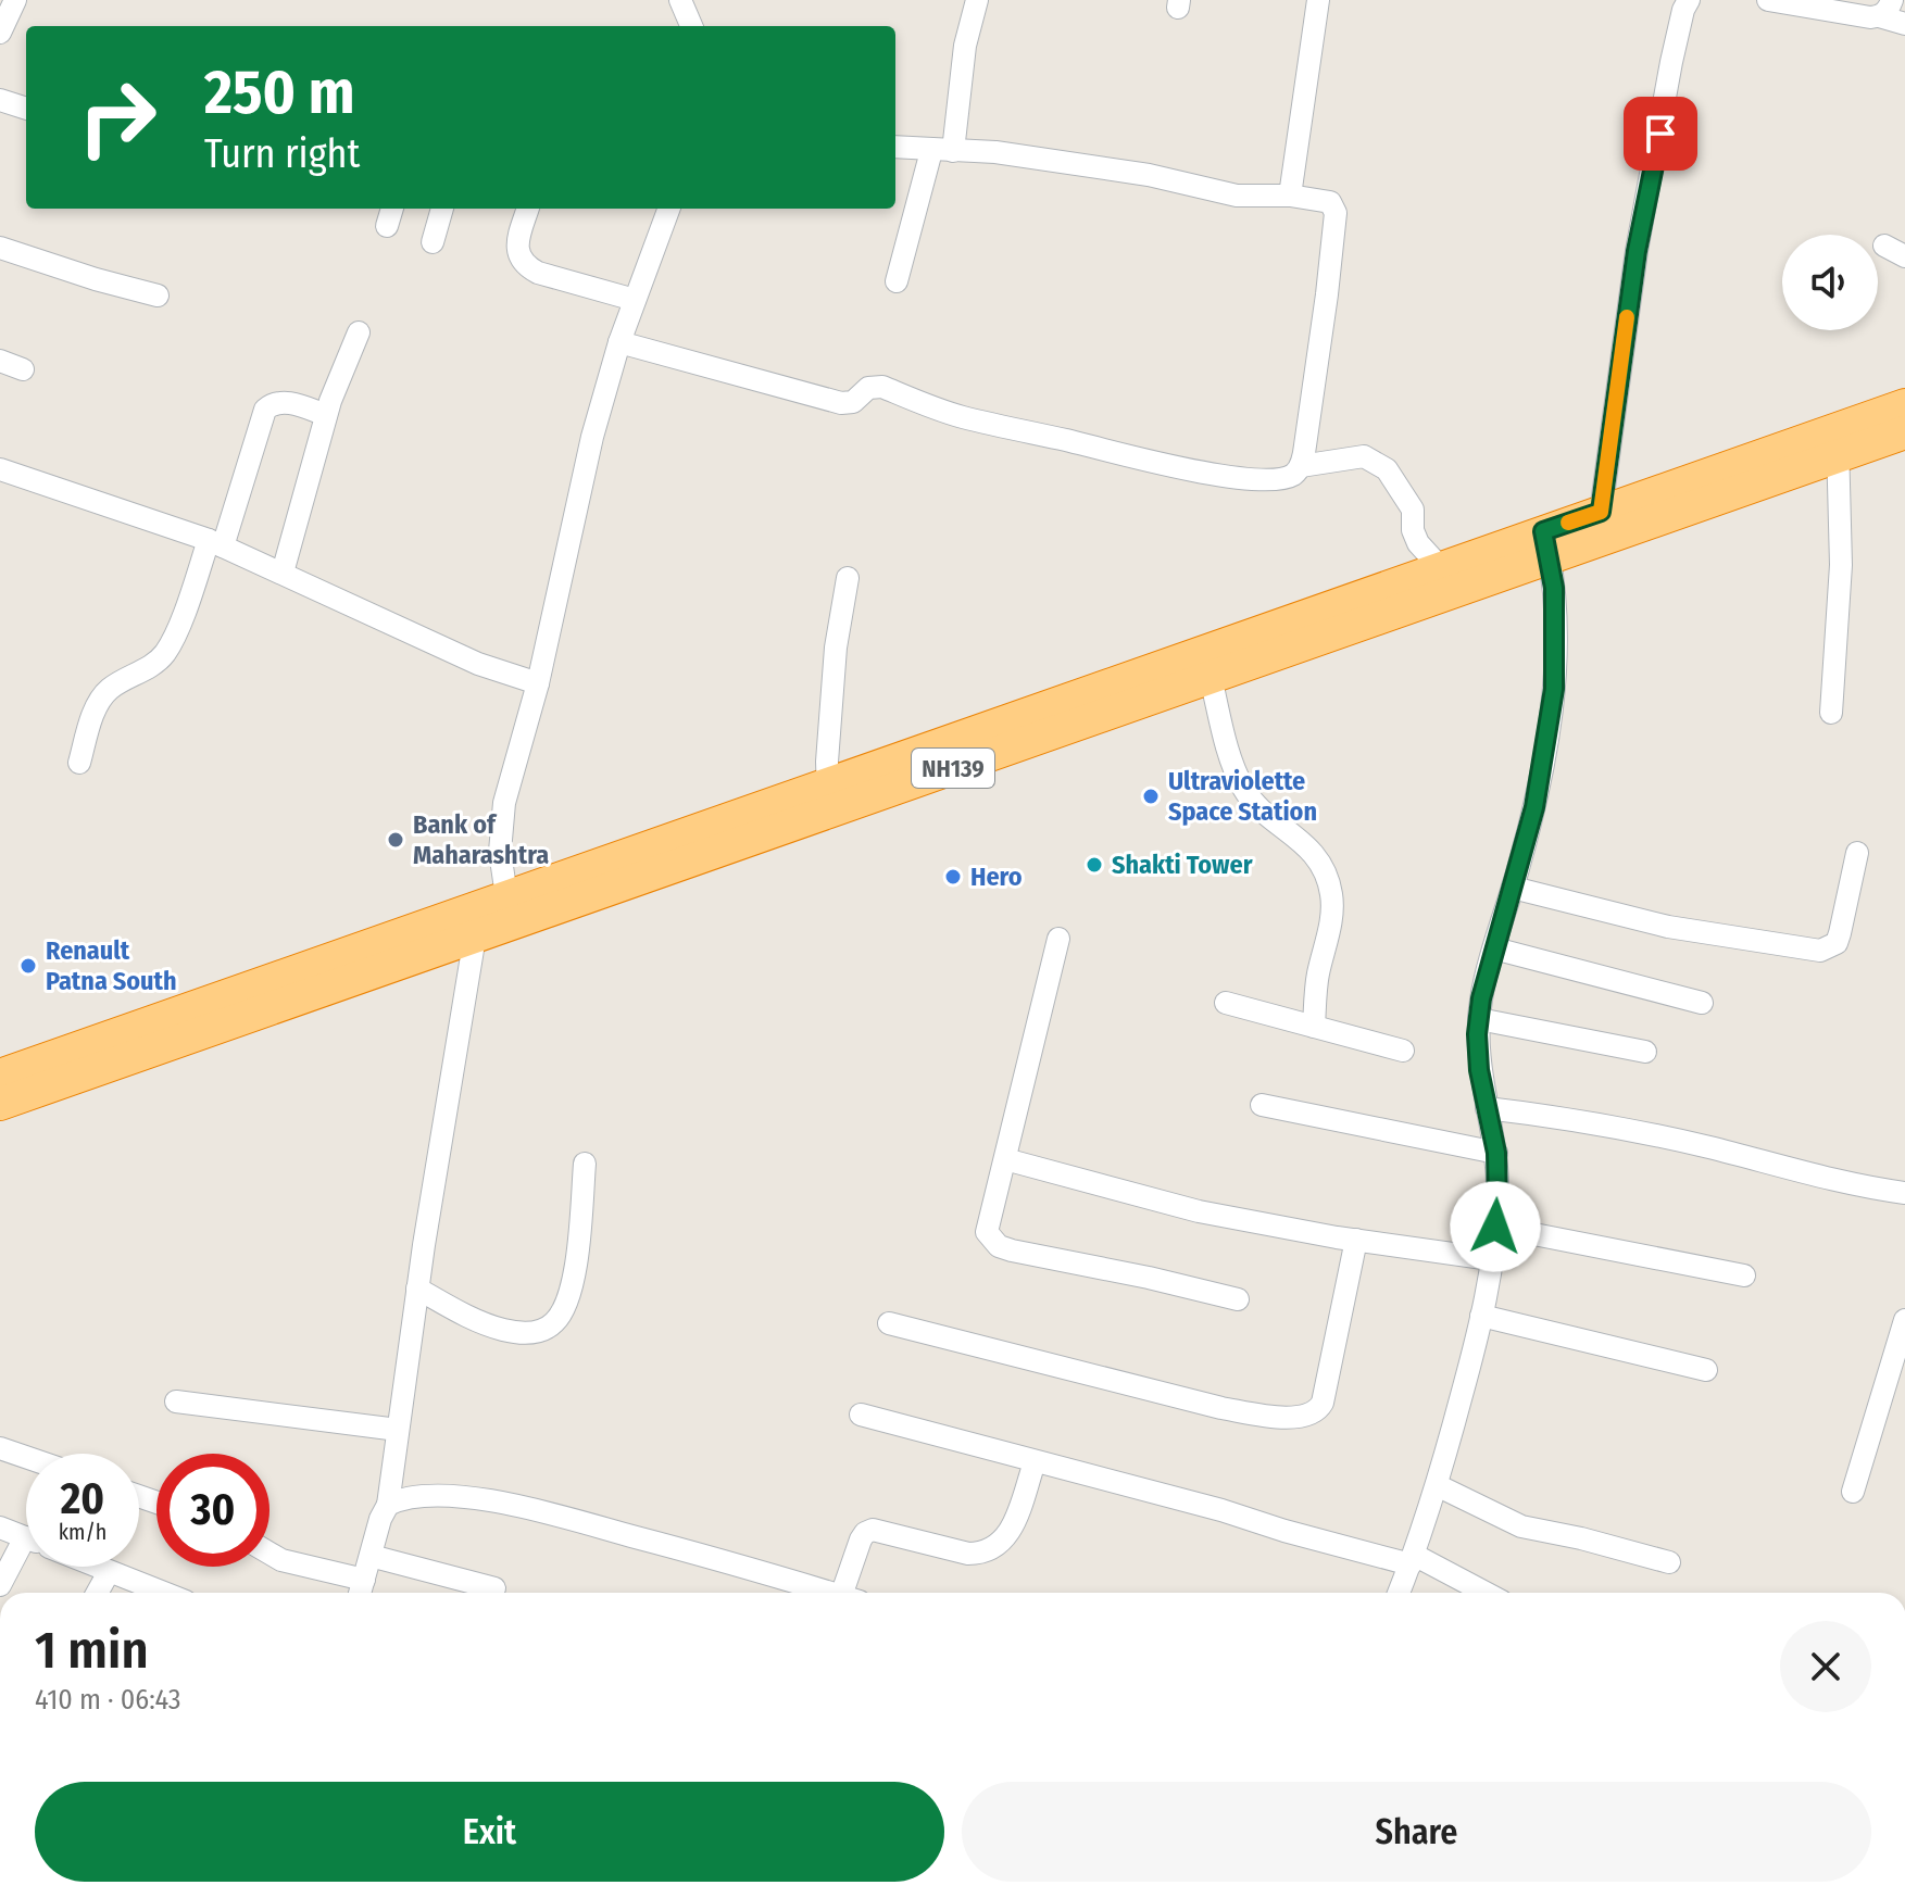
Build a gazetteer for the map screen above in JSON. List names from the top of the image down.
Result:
{
  "streets": {
    "highway": ["NH139"]
  },
  "places": [
    "Ultraviolette Space Station",
    "Bank of Maharashtra",
    "Shakti Tower",
    "Hero",
    "Renault Patna South"
  ],
  "page": {
    "turn": ["250 m", "Turn right"],
    "speed": "20 km/h",
    "limit": "30",
    "heading": ["1 min", "410 m · 06:43"],
    "buttons": ["Exit", "Share"]
  }
}
